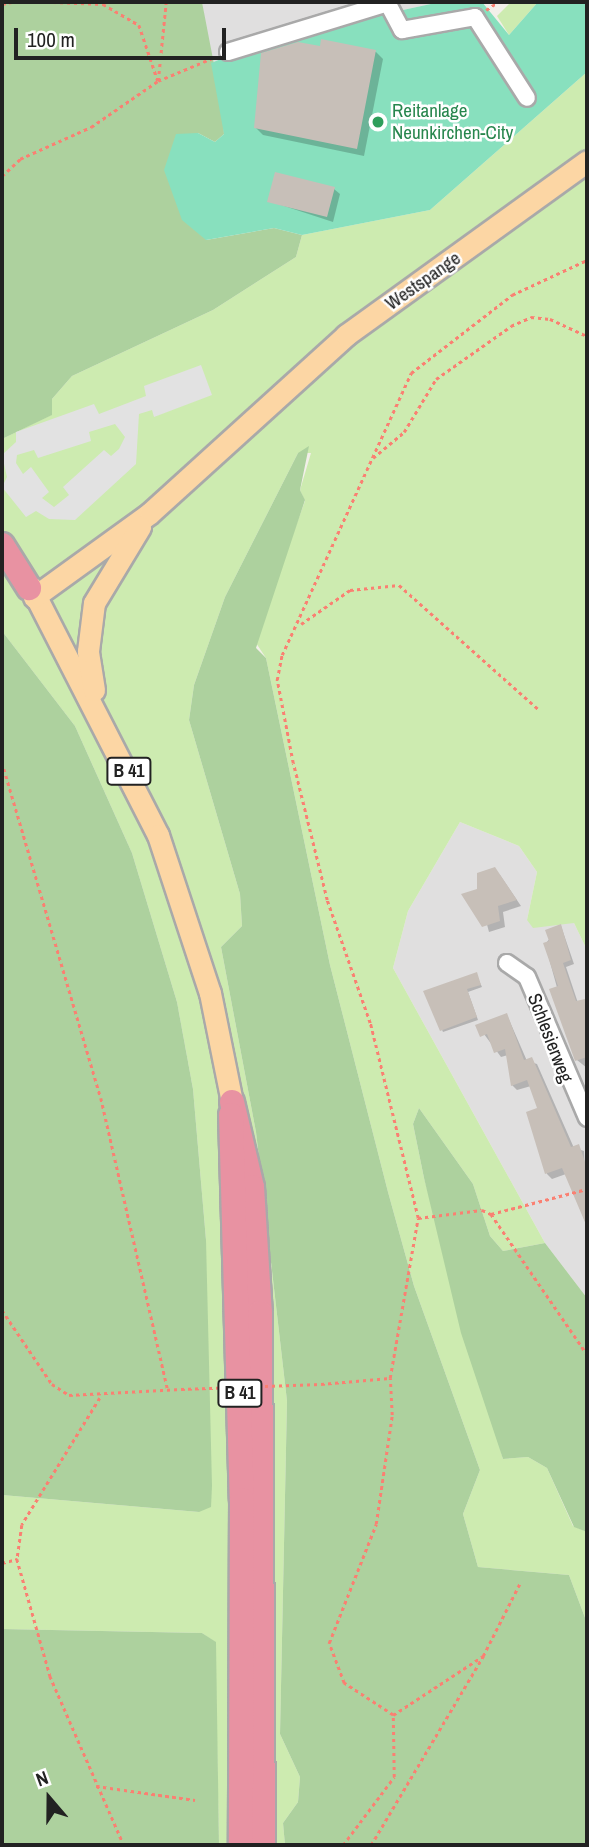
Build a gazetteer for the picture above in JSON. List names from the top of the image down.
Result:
{
  "streets": {
    "highway": ["B 41"],
    "main road": ["Westspange"],
    "street": ["Schlesierweg"]
  },
  "places": ["Reitanlage Neunkirchen-City"],
  "scale_bar": "100 m",
  "north": "top"
}
